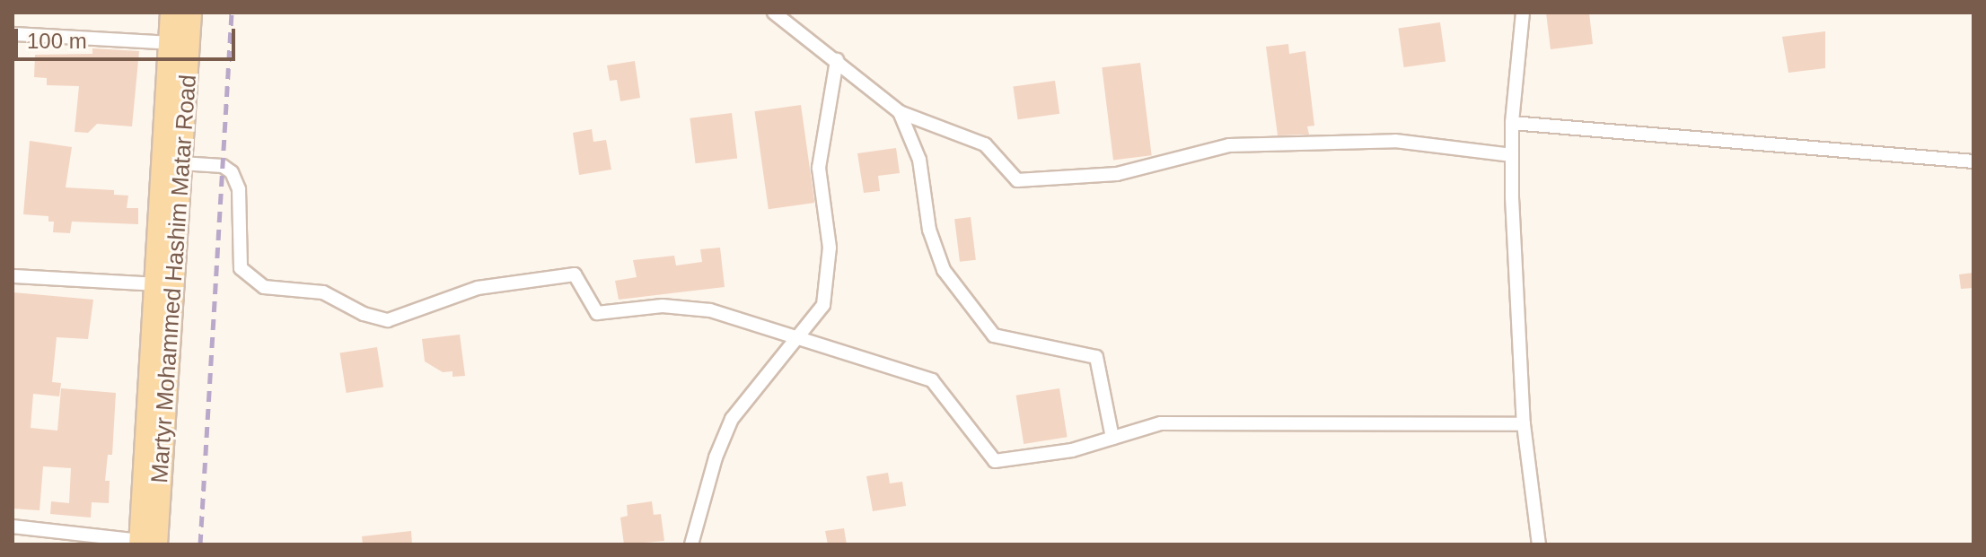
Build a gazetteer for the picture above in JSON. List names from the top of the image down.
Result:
{
  "streets": {
    "main road": ["Martyr Mohammed Hashim Matar Road"]
  },
  "scale_bar": "100 m"
}
